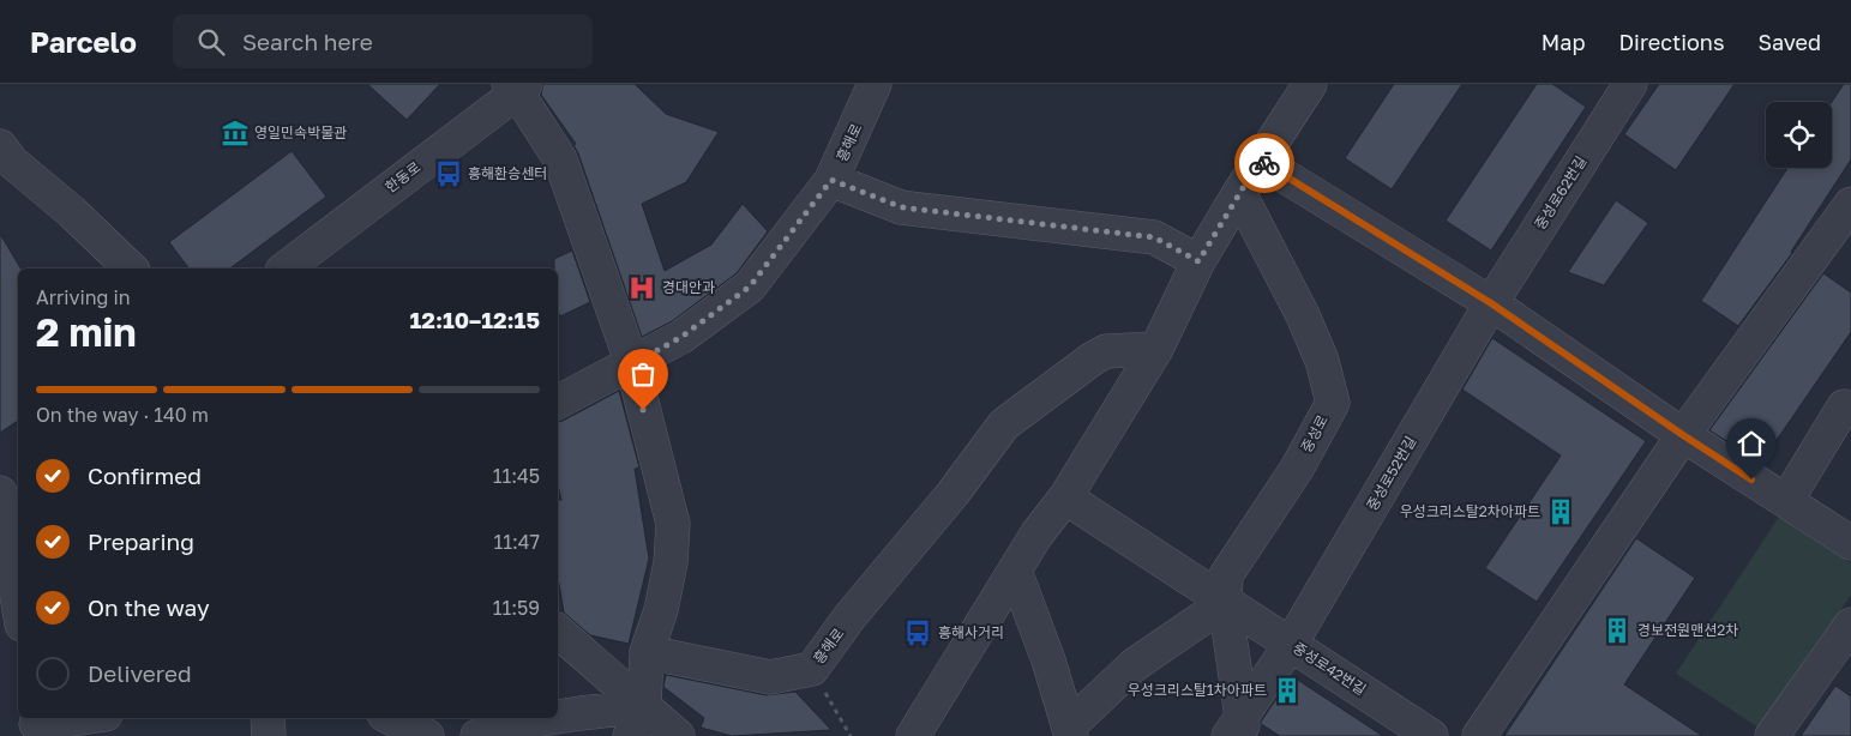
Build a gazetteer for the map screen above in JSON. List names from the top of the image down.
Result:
{
  "streets": {
    "street": [
      "흥해로",
      "한동로",
      "중성로62번길",
      "중성로",
      "중성로52번길",
      "중성로42번길"
    ]
  },
  "crossings": [
    ["중성로62번길", "중성로52번길"],
    ["중성로", "중성로42번길"],
    ["중성로52번길", "중성로42번길"]
  ],
  "places": {
    "museum": ["영일민속박물관"],
    "bus stop": ["흥해환승센터", "흥해사거리"],
    "hospital": ["경대안과"],
    "building": ["우성크리스탈2차아파트", "경보전원맨션2차", "우성크리스탈1차아파트"]
  },
  "page": {
    "header": "Parcelo",
    "search": "Search here",
    "nav": ["Map", "Directions", "Saved"],
    "heading": ["2 min", "Arriving in", "12:10–12:15"],
    "bar": "On the way · 140 m",
    "list": [
      ["Confirmed", "11:45"],
      ["Preparing", "11:47"],
      ["On the way", "11:59"],
      "Delivered"
    ]
  }
}
